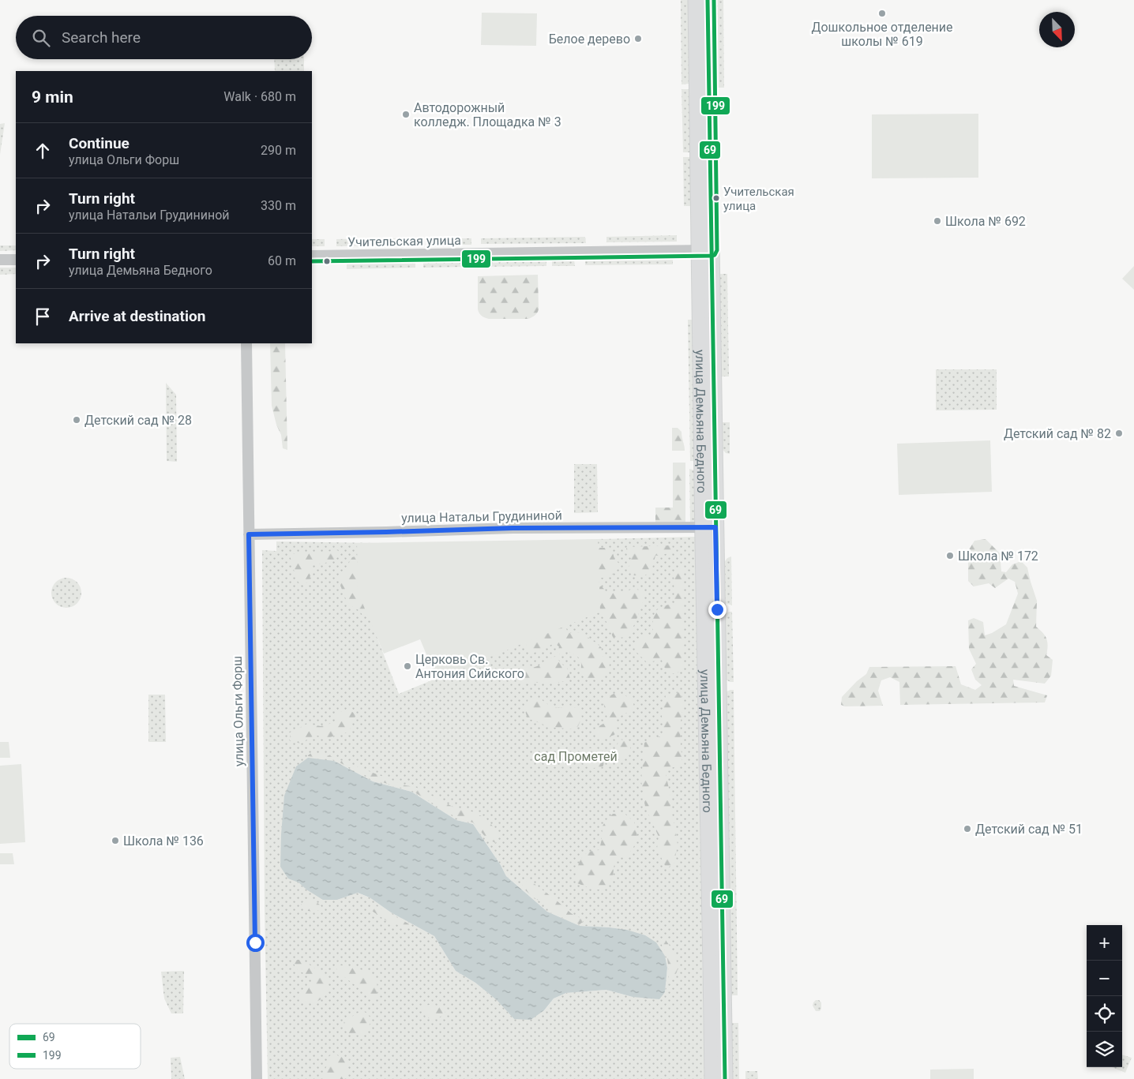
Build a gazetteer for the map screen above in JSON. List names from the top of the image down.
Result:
{
  "streets": {
    "street": [
      "Учительская улица",
      "улица Демьяна Бедного",
      "улица Натальи Грудининой",
      "улица Ольги Форш"
    ]
  },
  "crossings": [
    ["Учительская улица", "улица Демьяна Бедного"],
    ["улица Демьяна Бедного", "улица Натальи Грудининой"],
    ["улица Натальи Грудининой", "улица Ольги Форш"]
  ],
  "parks": ["сад Прометей"],
  "places": [
    "Дошкольное отделение школы № 619",
    "Белое дерево",
    "Автодорожный колледж. Площадка № 3",
    "Учительская улица",
    "Школа № 692",
    "Детский сад № 28",
    "Детский сад № 82",
    "Школа № 172",
    "Церковь Св. Антония Сийского",
    "Детский сад № 51",
    "Школа № 136"
  ],
  "lines": ["transit line 69", "transit line 199"],
  "legend": ["69", "199"],
  "north": "bottom right",
  "page": {
    "search": "Search here",
    "heading": ["9 min", "Walk · 680 m"],
    "list": [
      ["Continue", "улица Ольги Форш", "290 m"],
      ["Turn right", "улица Натальи Грудининой", "330 m"],
      ["Turn right", "улица Демьяна Бедного", "60 m"],
      "Arrive at destination"
    ],
    "map_buttons": ["+", "−"]
  }
}
